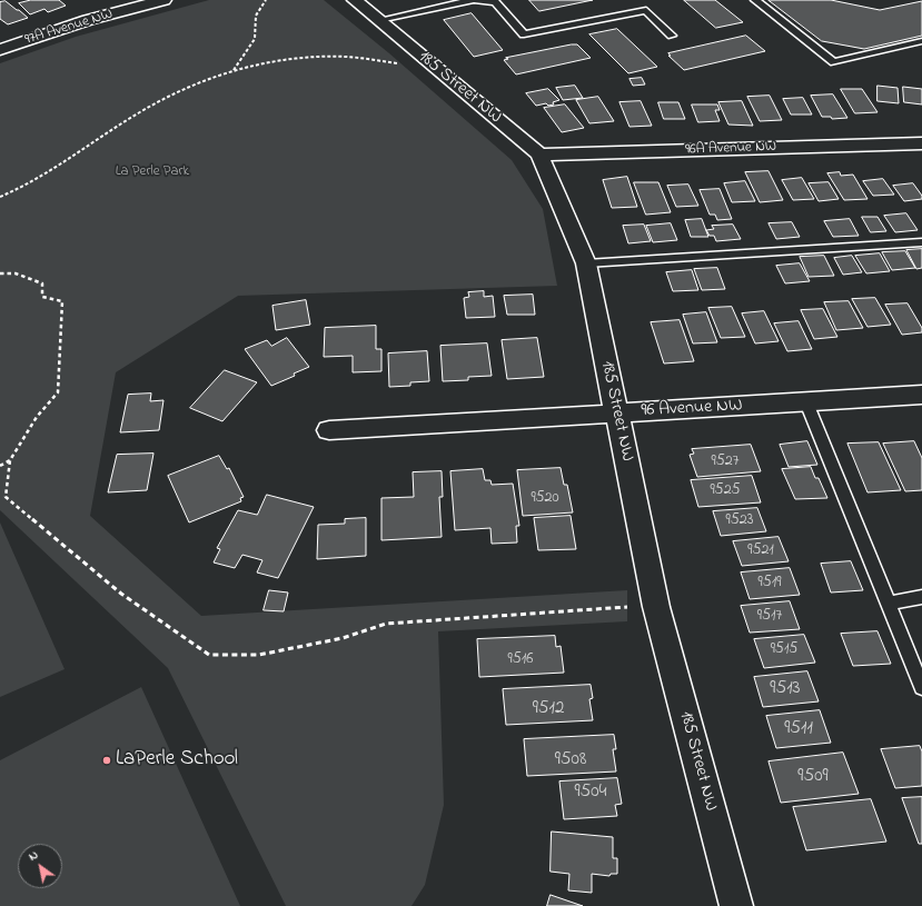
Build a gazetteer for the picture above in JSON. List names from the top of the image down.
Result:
{
  "streets": {
    "street": [
      "97A Avenue NW",
      "185 Street NW",
      "96A Avenue NW",
      "96 Avenue NW"
    ]
  },
  "crossings": [
    ["185 Street NW", "96A Avenue NW"],
    ["185 Street NW", "96 Avenue NW"]
  ],
  "parks": ["La Perle Park"],
  "places": ["LaPerle School"],
  "house_numbers": [
    "9527",
    "9525",
    "9520",
    "9523",
    "9521",
    "9519",
    "9517",
    "9515",
    "9516",
    "9513",
    "9512",
    "9511",
    "9508",
    "9509",
    "9504"
  ],
  "north": "top left"
}
